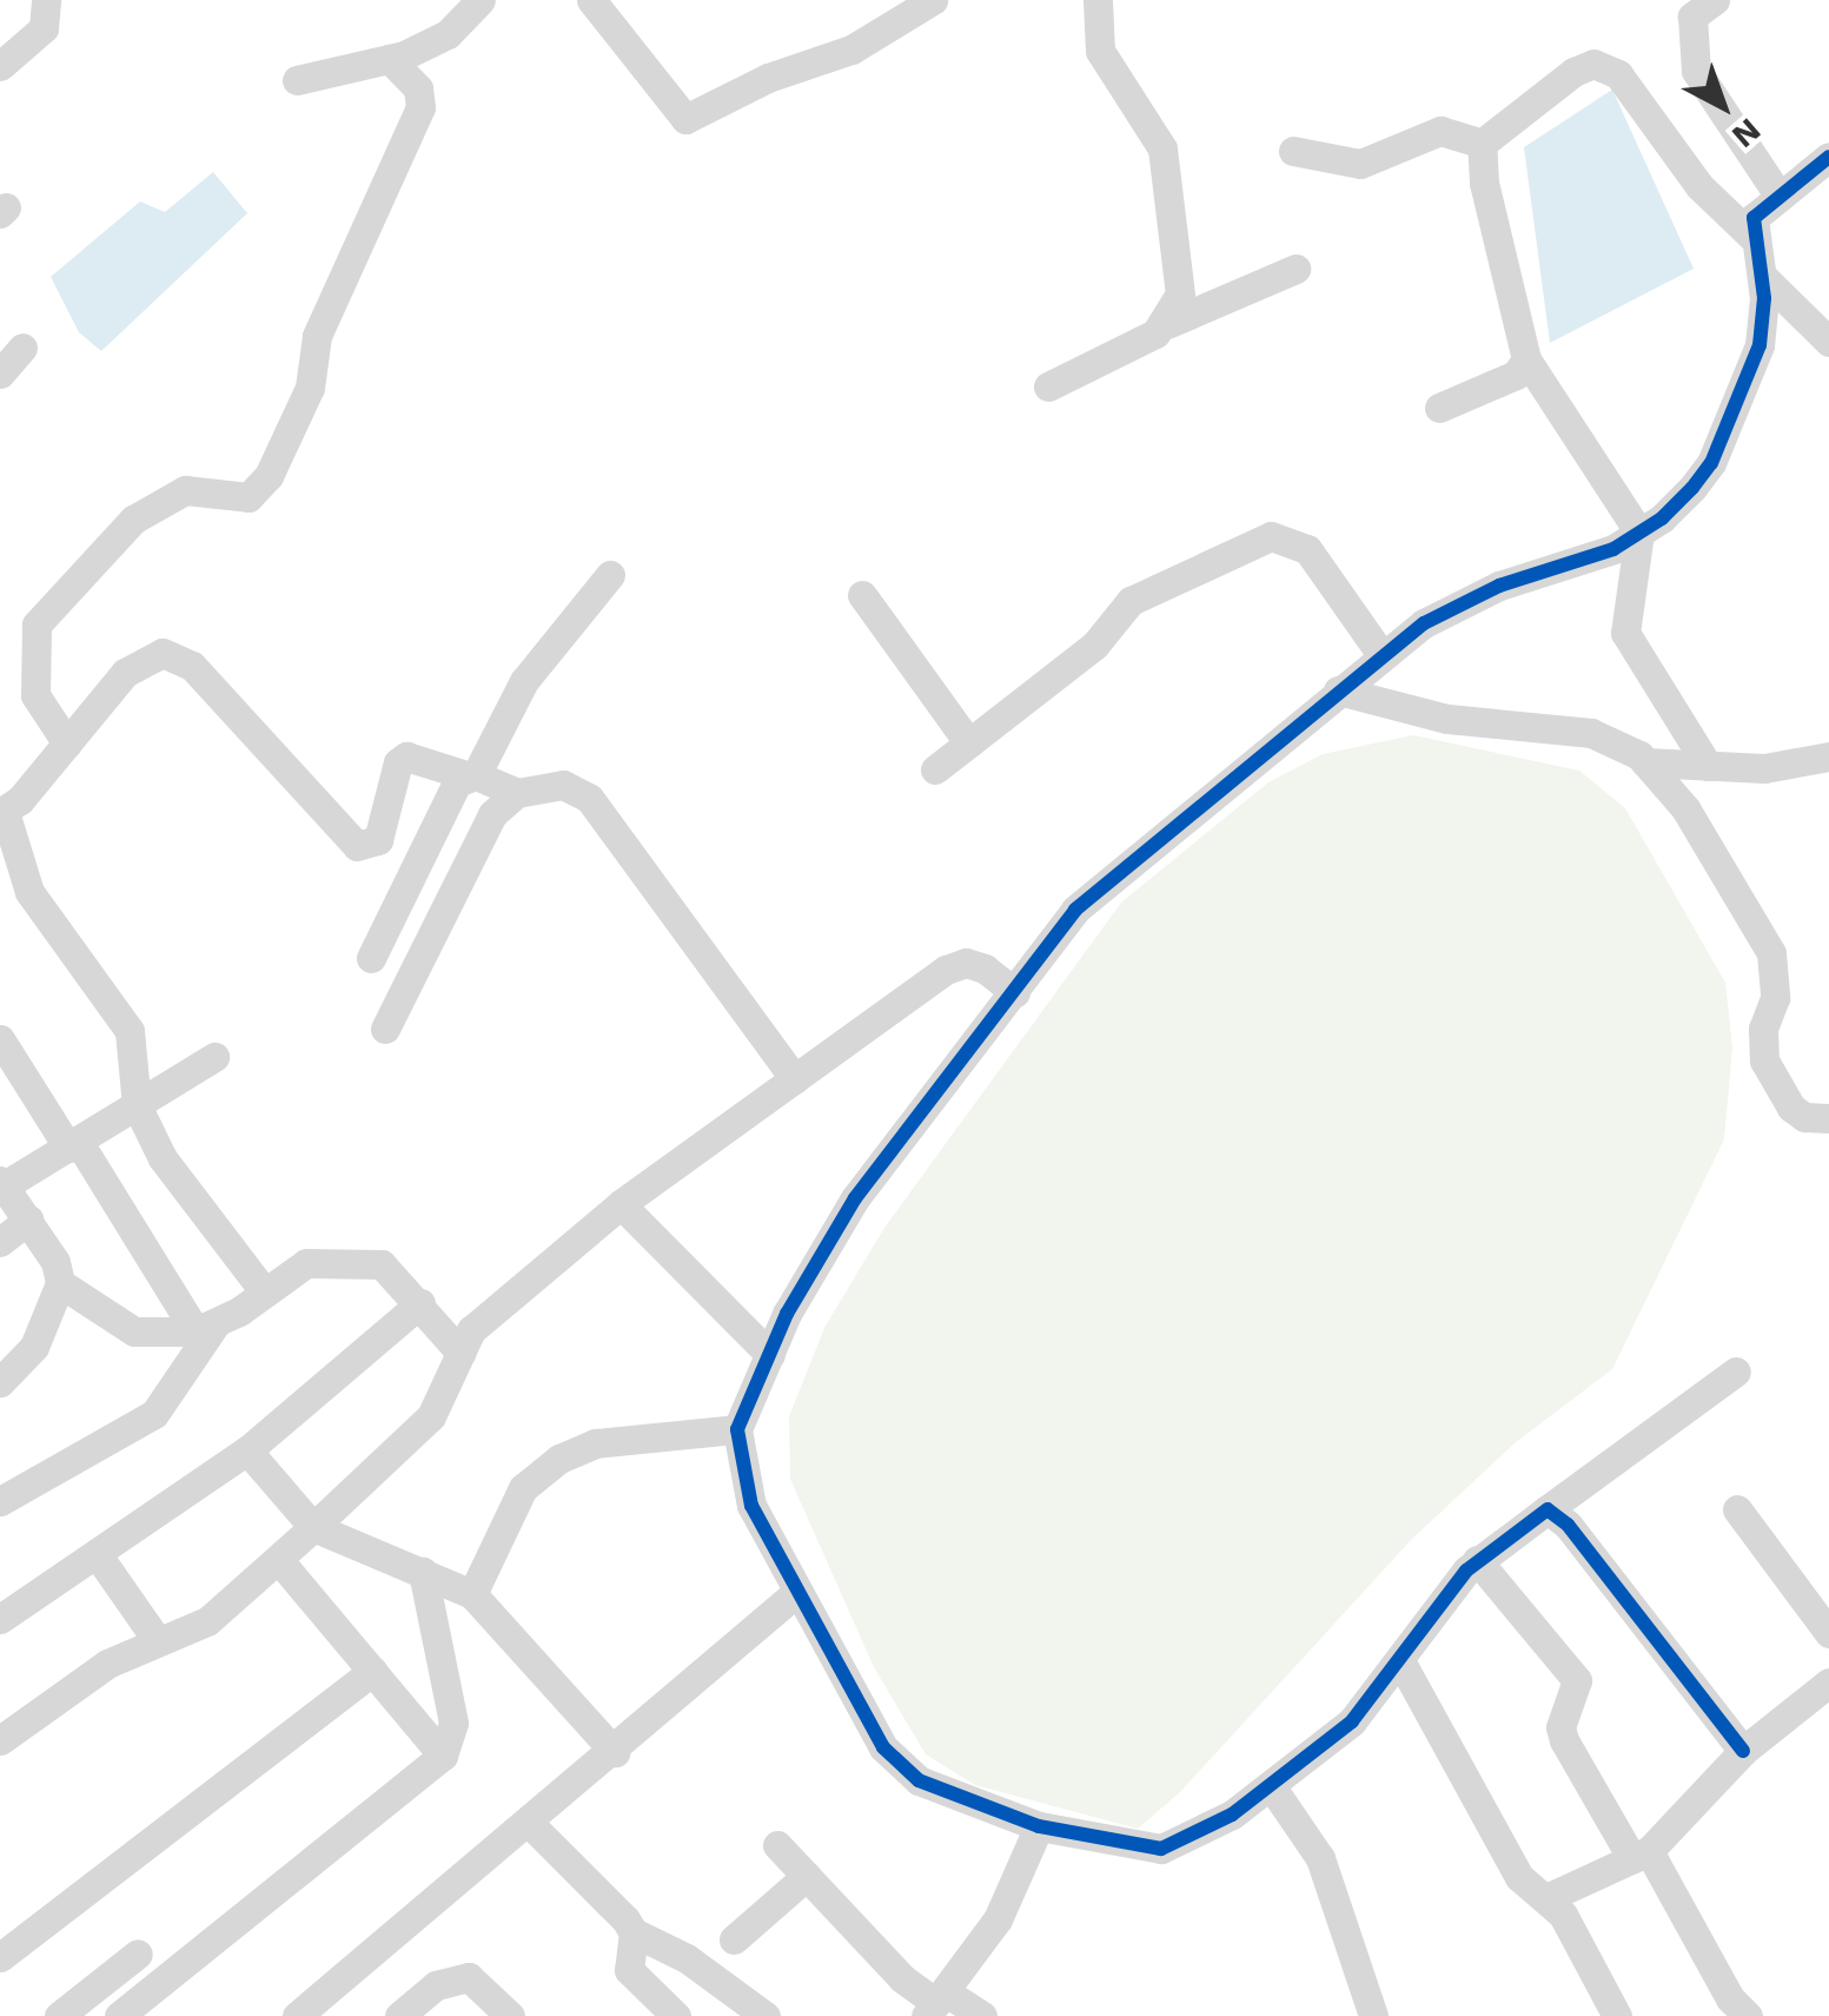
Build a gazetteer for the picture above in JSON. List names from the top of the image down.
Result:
{
  "north": "bottom right"
}
